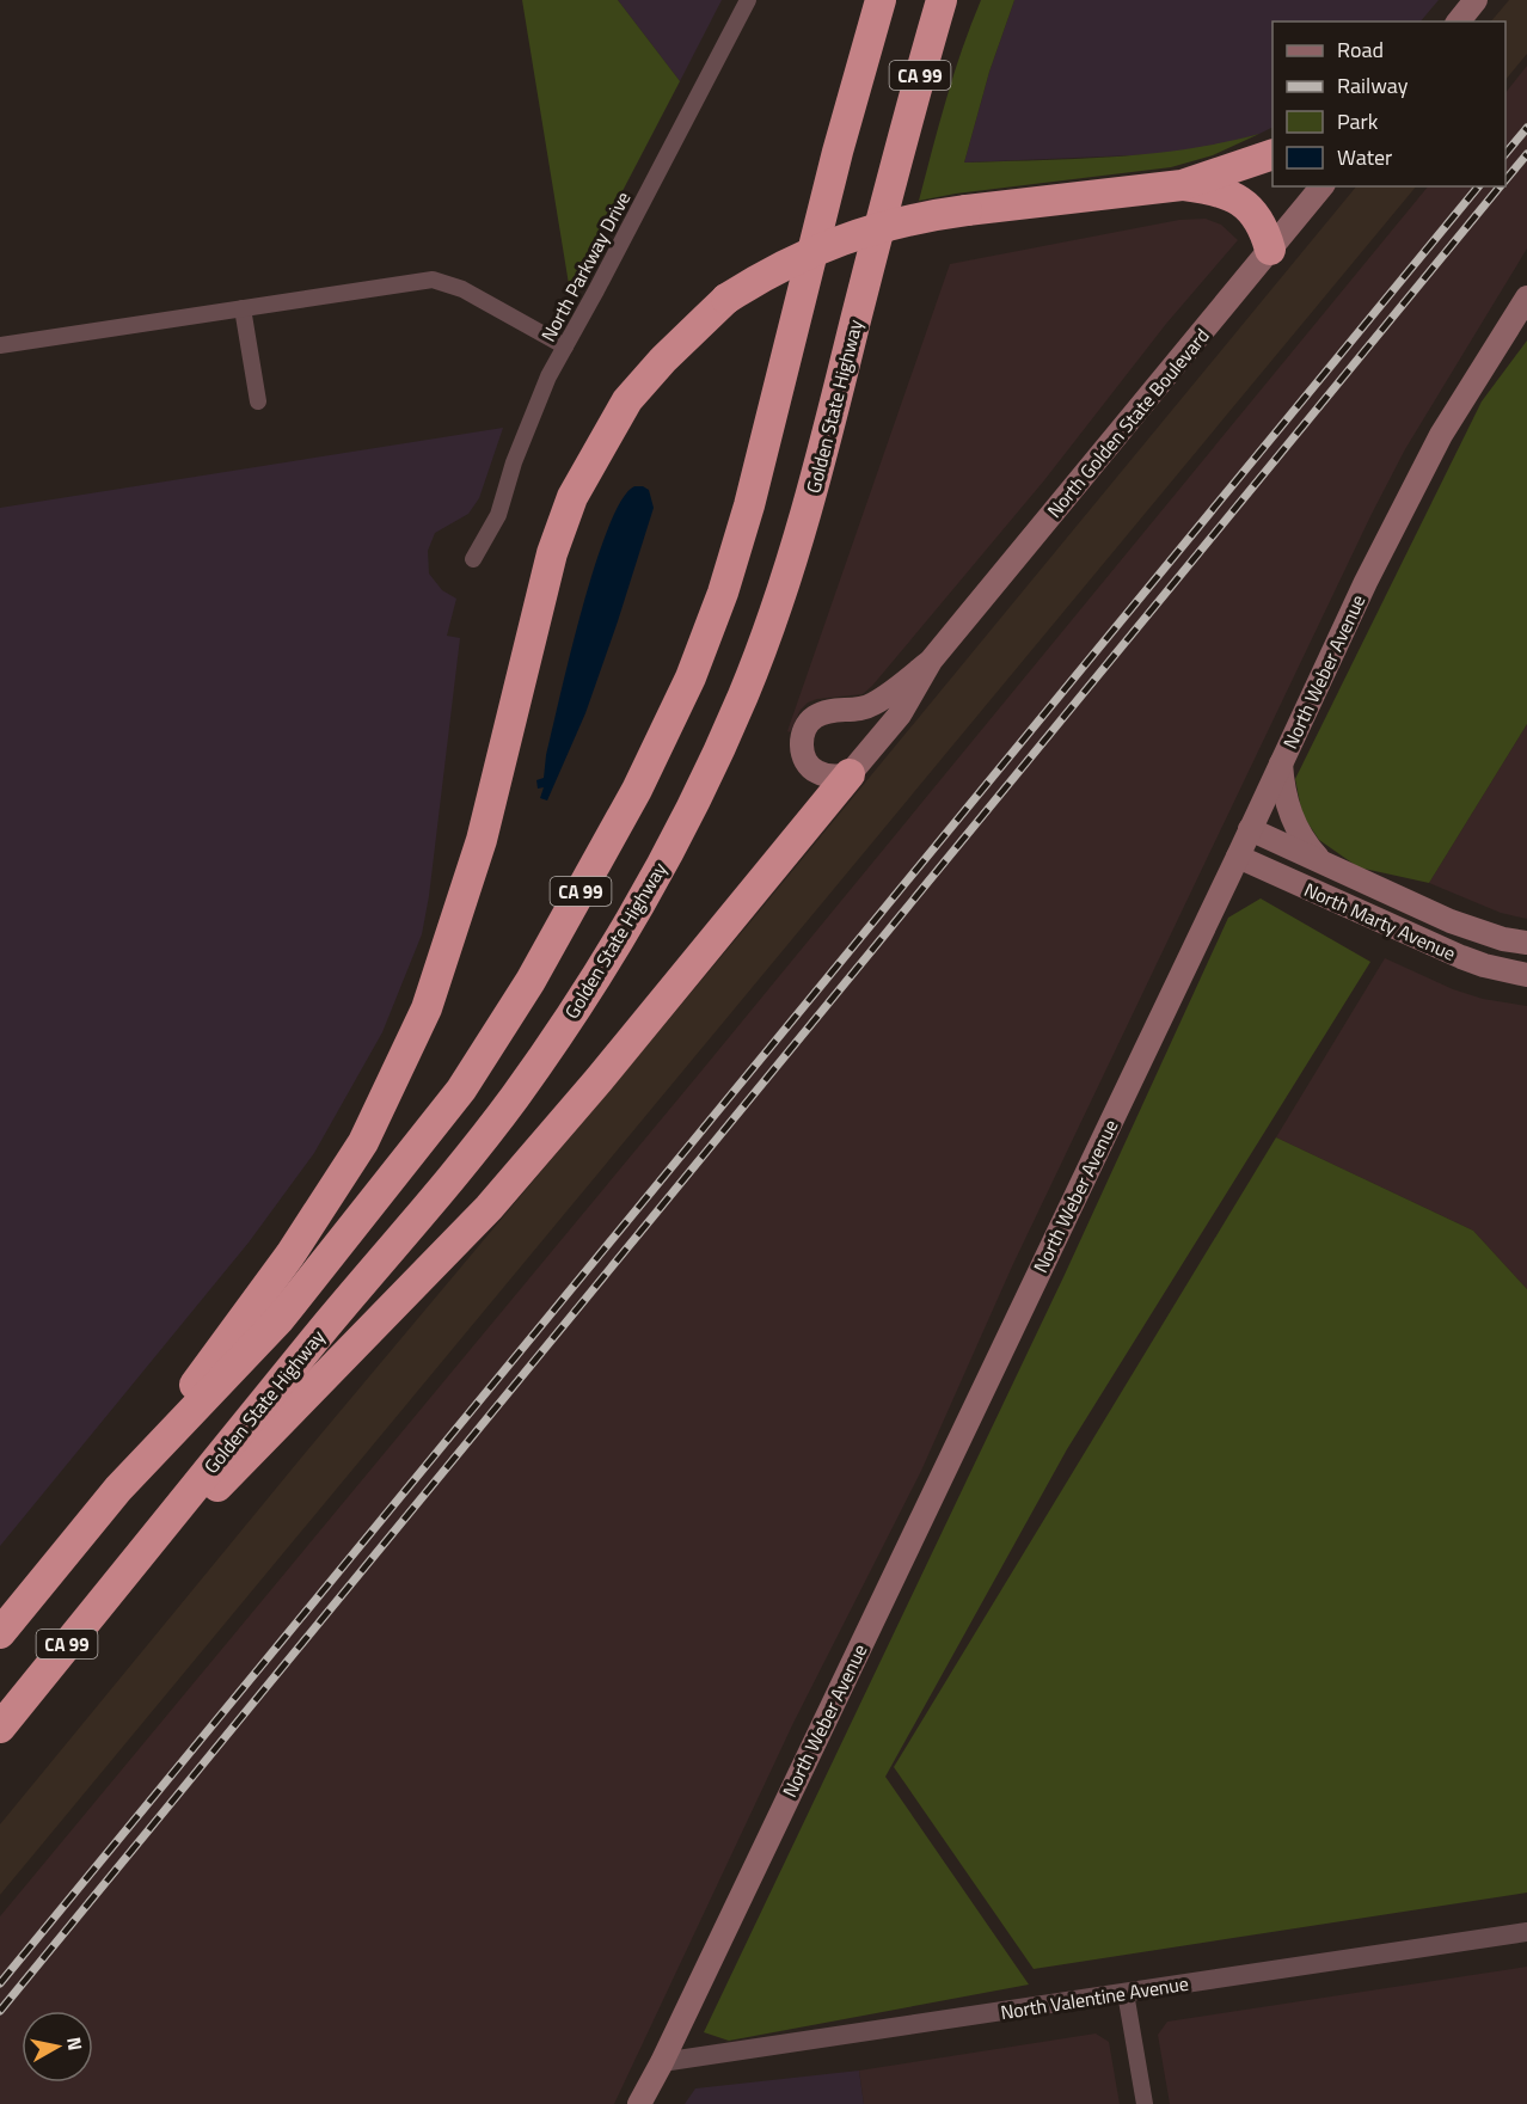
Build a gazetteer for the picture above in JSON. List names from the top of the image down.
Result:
{
  "streets": {
    "highway": ["CA 99", "Golden State Highway"],
    "main road": ["North Golden State Boulevard", "North Weber Avenue", "North Marty Avenue"],
    "street": ["North Parkway Drive", "North Valentine Avenue"]
  },
  "crossings": [
    ["North Weber Avenue", "North Marty Avenue"],
    ["North Weber Avenue", "North Valentine Avenue"]
  ],
  "legend": [
    "Road",
    "Railway",
    "Park",
    "Water"
  ],
  "north": "right"
}
